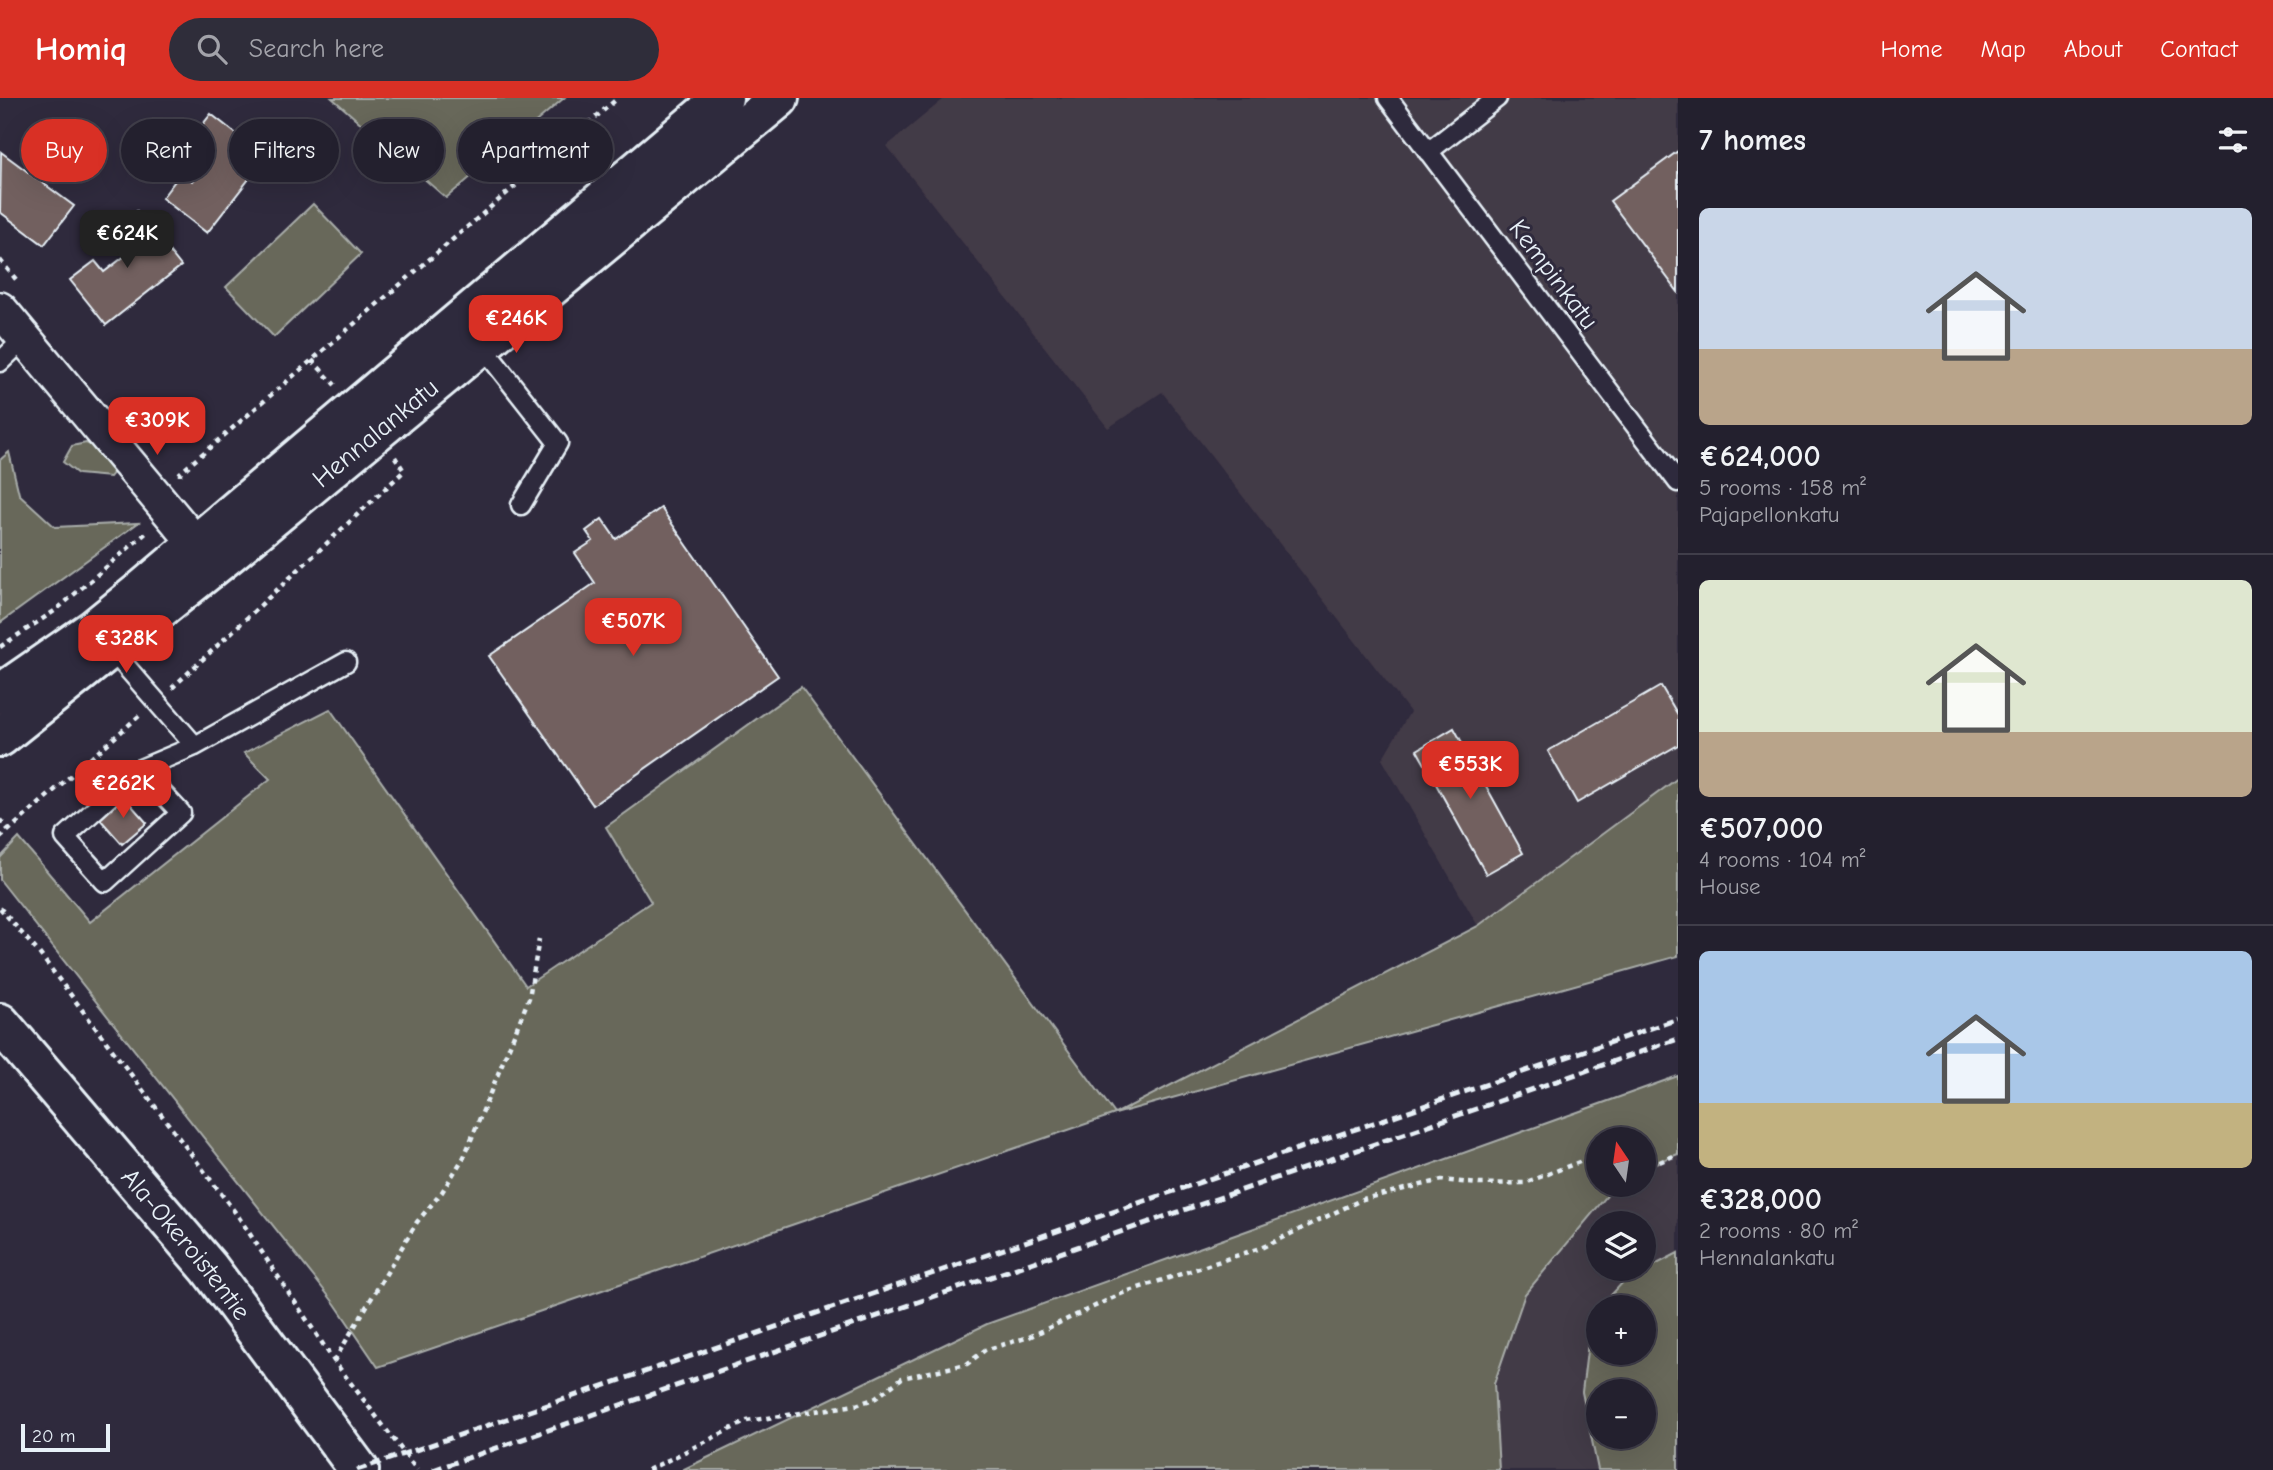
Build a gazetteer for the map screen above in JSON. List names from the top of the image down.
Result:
{
  "streets": {
    "street": ["Hennalankatu", "Ala-Okeroistentie"],
    "lane": ["Kempinkatu"]
  },
  "scale_bar": "20 m",
  "north": "top",
  "page": {
    "header": "Homiq",
    "search": "Search here",
    "nav": [
      "Home",
      "Map",
      "About",
      "Contact"
    ],
    "heading": "7 homes",
    "chip": [
      "Buy",
      "Rent",
      "Filters",
      "New",
      "Apartment"
    ],
    "list": [
      {
        "name": "€624,000",
        "note": "5 rooms · 158 m² · Pajapellonkatu"
      },
      {
        "name": "€507,000",
        "note": "4 rooms · 104 m² · House"
      },
      {
        "name": "€328,000",
        "note": "2 rooms · 80 m² · Hennalankatu"
      }
    ],
    "price": [
      "€624K",
      "€246K",
      "€309K",
      "€507K",
      "€328K",
      "€553K",
      "€262K"
    ],
    "map_buttons": ["+", "−"],
    "scale": "20 m"
  }
}
